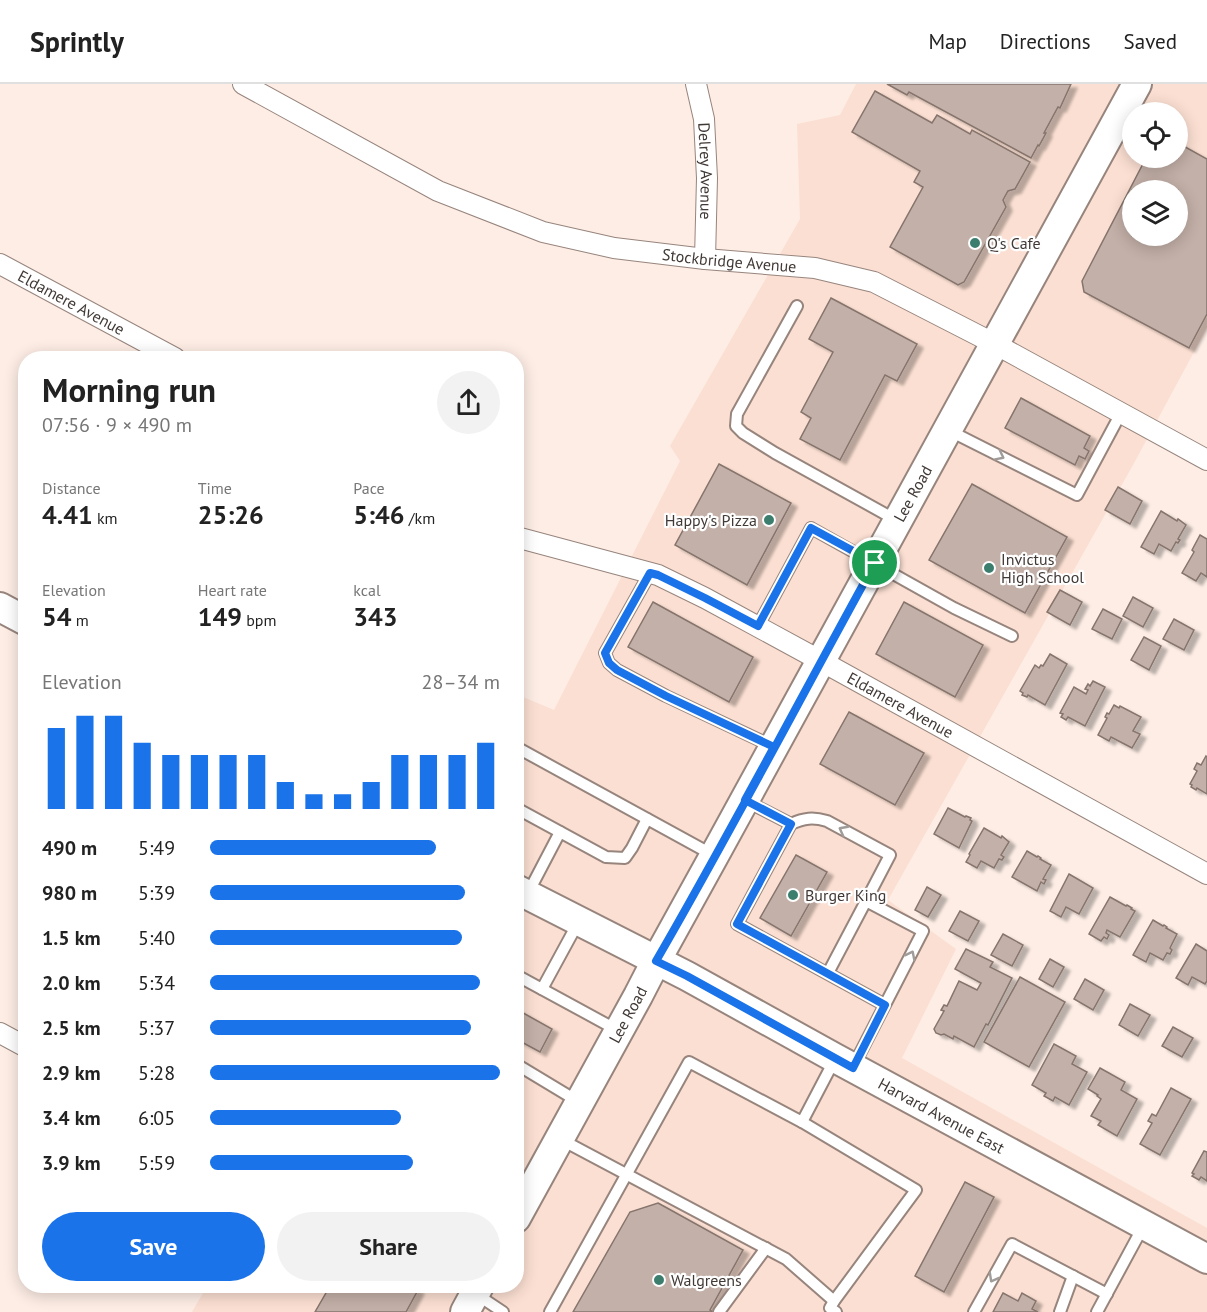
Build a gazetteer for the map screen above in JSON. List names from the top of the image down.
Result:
{
  "streets": {
    "main road": ["Lee Road", "Harvard Avenue East"],
    "street": ["Delrey Avenue", "Stockbridge Avenue", "Eldamere Avenue"]
  },
  "crossings": [
    ["Delrey Avenue", "Stockbridge Avenue"],
    ["Stockbridge Avenue", "Lee Road"],
    ["Eldamere Avenue", "Lee Road"],
    ["Lee Road", "Harvard Avenue East"]
  ],
  "places": [
    "Q's Cafe",
    "Happy's Pizza",
    "Invictus High School",
    "Burger King",
    "Walgreens"
  ],
  "page": {
    "header": "Sprintly",
    "nav": ["Map", "Directions", "Saved"],
    "heading": ["Morning run", "07:56 · 9 × 490 m"],
    "stats": [
      ["Distance", "4.41 km"],
      ["Time", "25:26"],
      ["Pace", "5:46 /km"],
      ["Elevation", "54 m"],
      ["Heart rate", "149 bpm"],
      ["kcal", "343"]
    ],
    "chart": ["Elevation", "28–34 m"],
    "list": [
      {
        "name": "490 m",
        "note": "5:49"
      },
      {
        "name": "980 m",
        "note": "5:39"
      },
      {
        "name": "1.5 km",
        "note": "5:40"
      },
      {
        "name": "2.0 km",
        "note": "5:34"
      },
      {
        "name": "2.5 km",
        "note": "5:37"
      },
      {
        "name": "2.9 km",
        "note": "5:28"
      },
      {
        "name": "3.4 km",
        "note": "6:05"
      },
      {
        "name": "3.9 km",
        "note": "5:59"
      }
    ],
    "buttons": ["Save", "Share"]
  }
}
